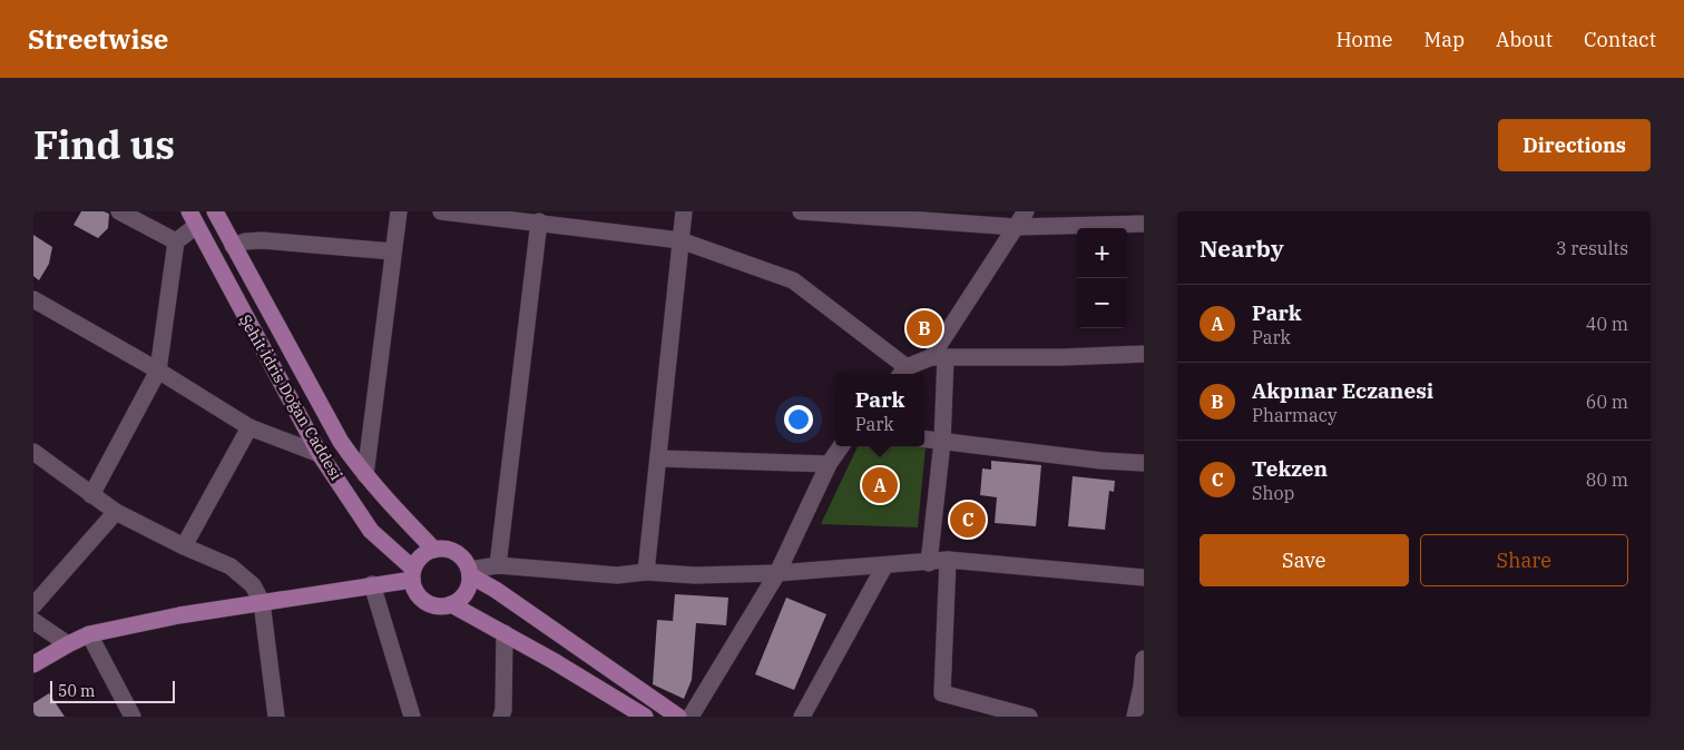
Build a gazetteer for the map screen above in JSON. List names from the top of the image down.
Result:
{
  "streets": {
    "main road": ["Şehit İdris Doğan Caddesi"]
  },
  "scale_bar": "50 m",
  "page": {
    "header": "Streetwise",
    "nav": [
      "Home",
      "Map",
      "About",
      "Contact"
    ],
    "title": "Find us",
    "buttons": [
      "Directions",
      ["Save", "Share"]
    ],
    "heading": ["Nearby", "3 results"],
    "map_buttons": ["+", "−"],
    "list": [
      {
        "mark": "A",
        "name": "Park",
        "note": "Park",
        "value": "40 m"
      },
      {
        "mark": "B",
        "name": "Akpınar Eczanesi",
        "note": "Pharmacy",
        "value": "60 m"
      },
      {
        "mark": "C",
        "name": "Tekzen",
        "note": "Shop",
        "value": "80 m"
      }
    ],
    "pins": ["B", "A", "C"],
    "popup": ["Park", "Park"],
    "scale": "50 m"
  }
}
